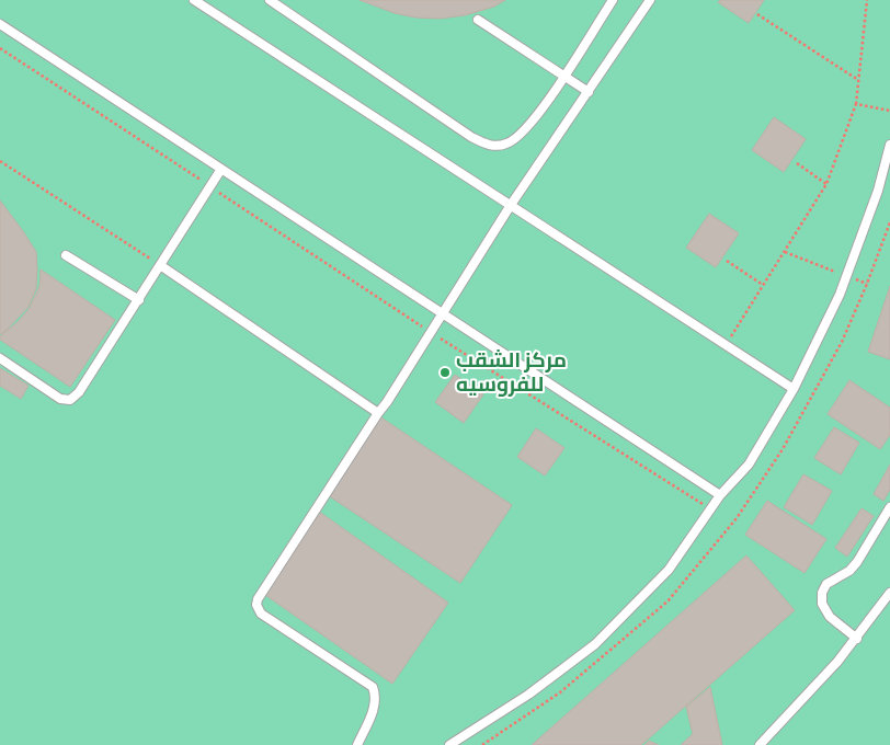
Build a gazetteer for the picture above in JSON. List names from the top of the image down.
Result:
{
  "places": ["مركز الشقب للفروسيه"]
}
